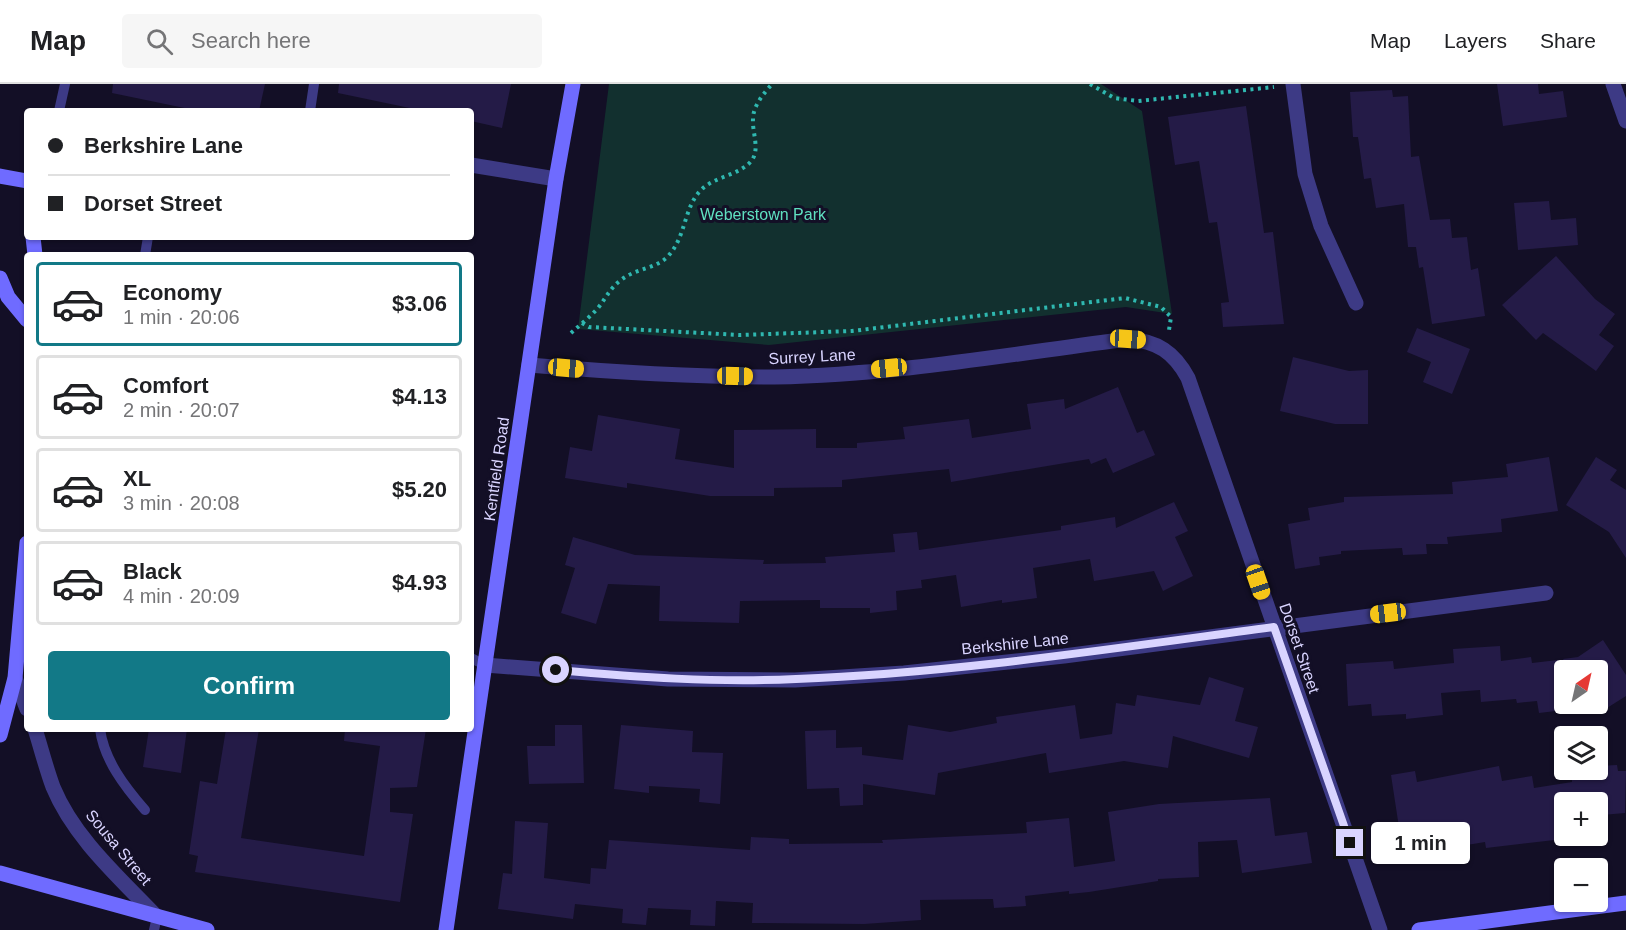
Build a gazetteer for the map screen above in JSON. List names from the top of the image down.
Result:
{
  "streets": {
    "street": [
      "Surrey Lane",
      "Kentfield Road",
      "Berkshire Lane",
      "Dorset Street",
      "Sousa Street"
    ]
  },
  "crossings": [
    ["Surrey Lane", "Kentfield Road"],
    ["Surrey Lane", "Dorset Street"],
    ["Kentfield Road", "Berkshire Lane"],
    ["Berkshire Lane", "Dorset Street"]
  ],
  "parks": ["Weberstown Park"],
  "north": "top right",
  "page": {
    "header": "Map",
    "search": "Search here",
    "nav": ["Map", "Layers", "Share"],
    "banner": ["Berkshire Lane", "Dorset Street"],
    "list": [
      {
        "name": "Economy",
        "note": "1 min · 20:06",
        "value": "$3.06"
      },
      {
        "name": "Comfort",
        "note": "2 min · 20:07",
        "value": "$4.13"
      },
      {
        "name": "XL",
        "note": "3 min · 20:08",
        "value": "$5.20"
      },
      {
        "name": "Black",
        "note": "4 min · 20:09",
        "value": "$4.93"
      }
    ],
    "buttons": "Confirm",
    "map_buttons": ["+", "−"],
    "bubble": "1 min"
  }
}
